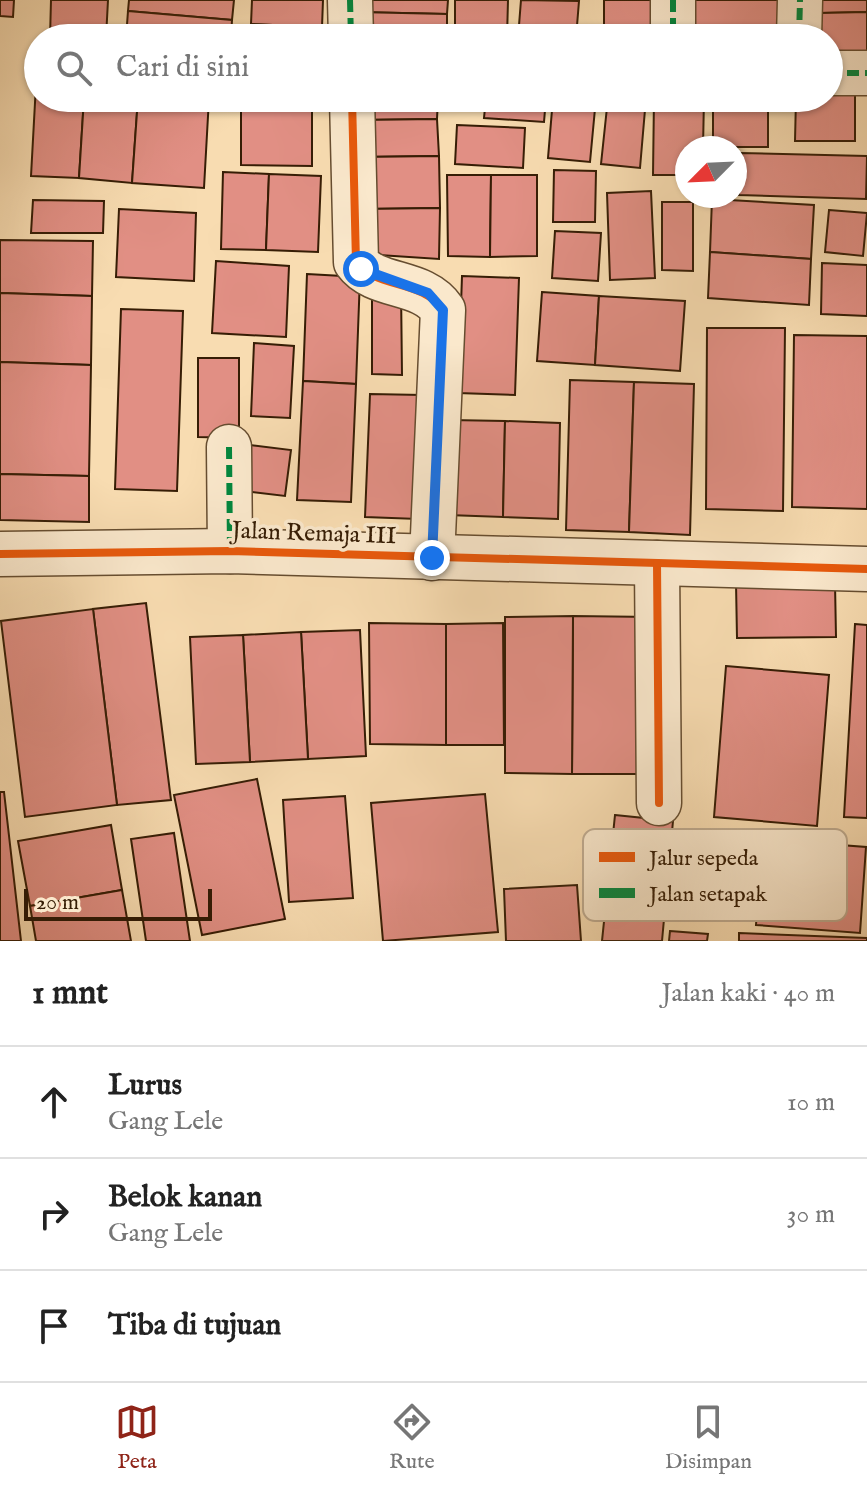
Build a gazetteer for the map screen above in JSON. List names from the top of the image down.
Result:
{
  "streets": {
    "street": ["Jalan Remaja III"]
  },
  "legend": ["Jalur sepeda", "Jalan setapak"],
  "scale_bar": "20 m",
  "north": "bottom left",
  "page": {
    "search": "Cari di sini",
    "scale": "20 m",
    "heading": ["1 mnt", "Jalan kaki · 40 m"],
    "list": [
      ["Lurus", "Gang Lele", "10 m"],
      ["Belok kanan", "Gang Lele", "30 m"],
      "Tiba di tujuan"
    ],
    "nav": ["Peta", "Rute", "Disimpan"]
  }
}
